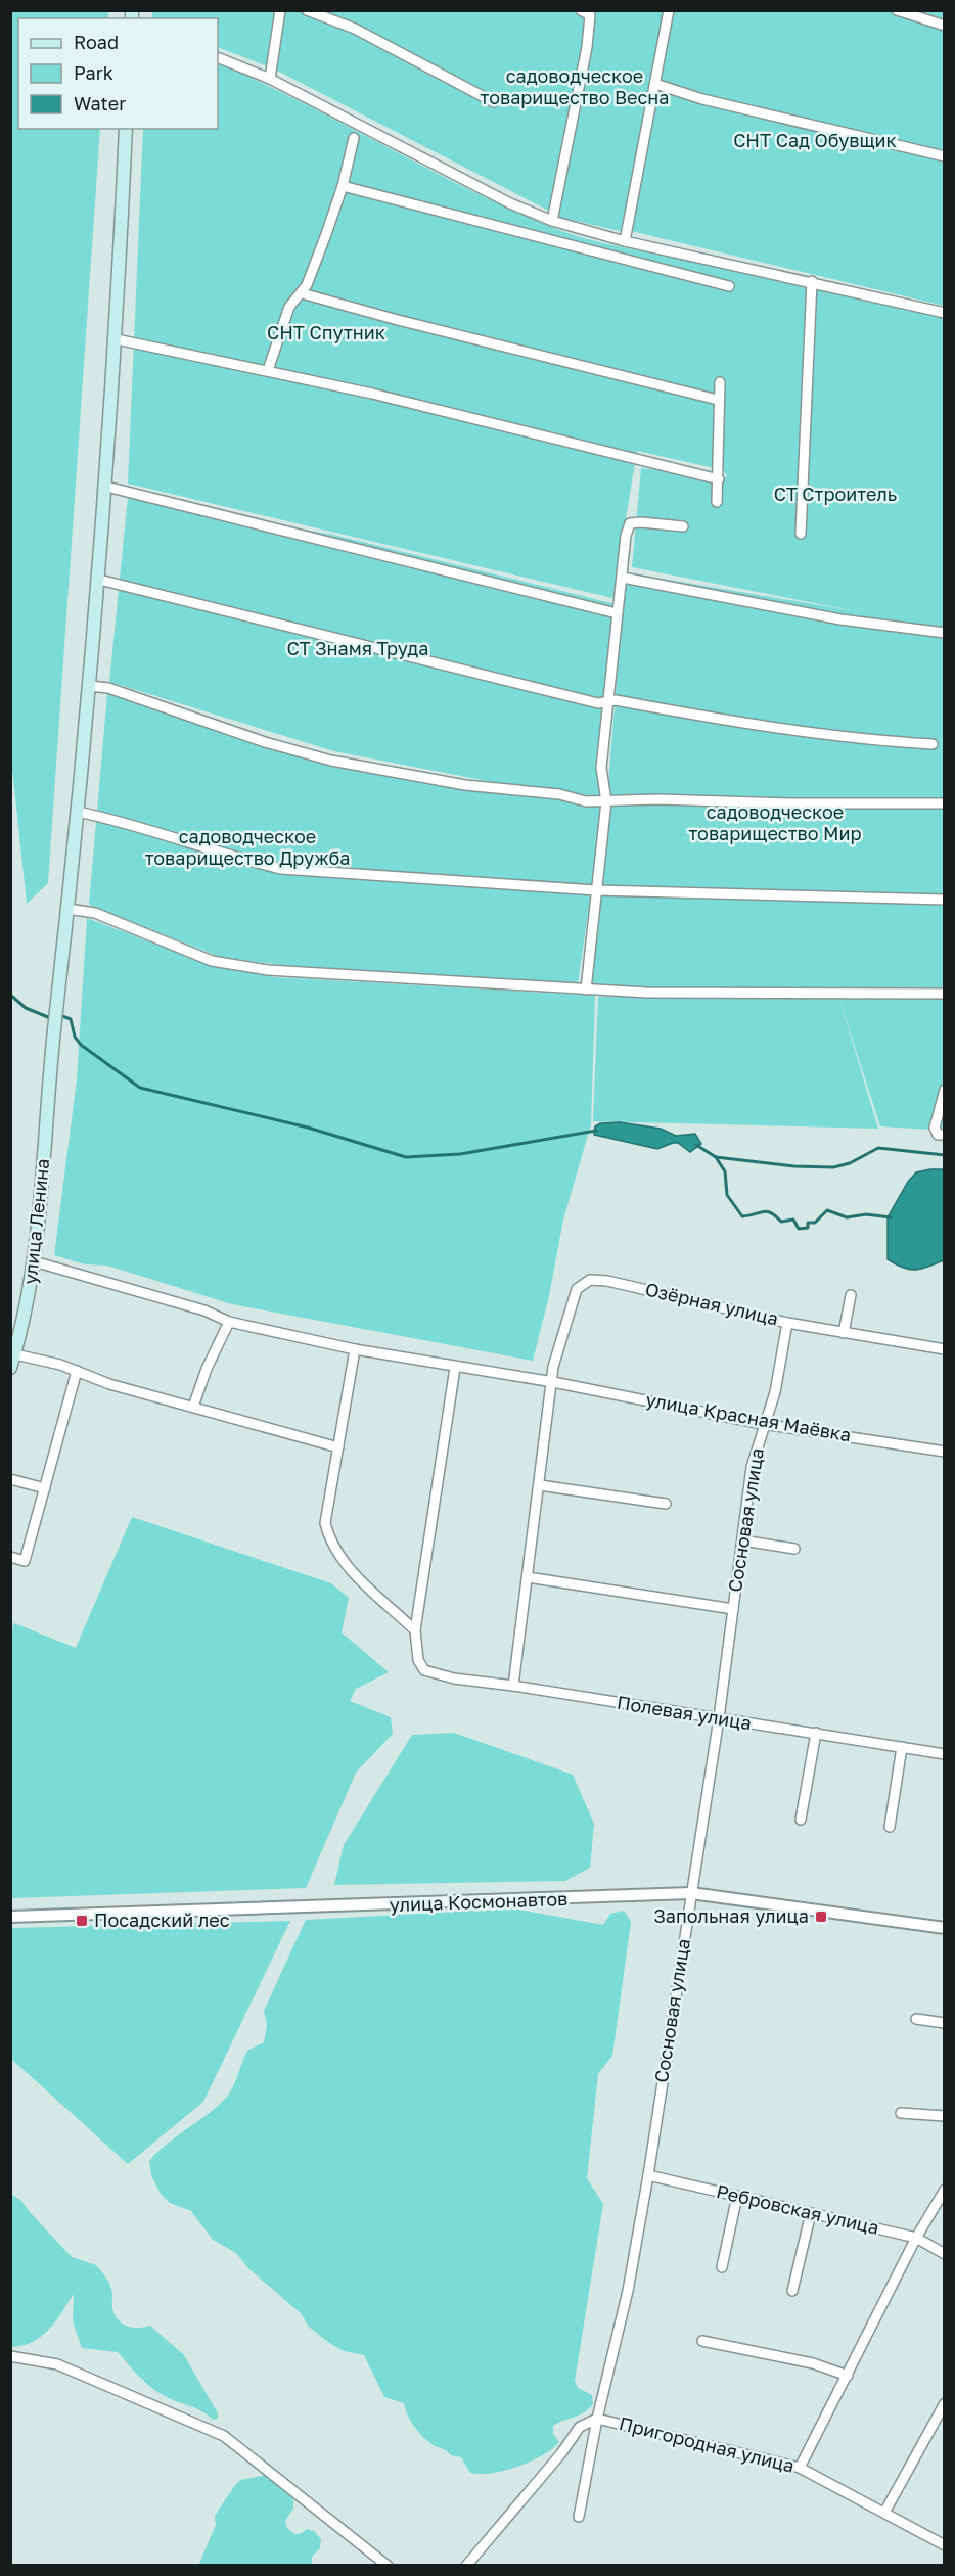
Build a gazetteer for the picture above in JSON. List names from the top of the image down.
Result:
{
  "streets": {
    "main road": ["улица Ленина"],
    "street": [
      "Озёрная улица",
      "улица Красная Маёвка",
      "Сосновая улица",
      "Полевая улица",
      "улица Космонавтов",
      "Ребровская улица",
      "Пригородная улица"
    ]
  },
  "crossings": [
    ["улица Ленина", "улица Красная Маёвка"],
    ["Озёрная улица", "улица Красная Маёвка"],
    ["Озёрная улица", "Сосновая улица"],
    ["улица Красная Маёвка", "Сосновая улица"],
    ["Сосновая улица", "Полевая улица"],
    ["Сосновая улица", "улица Космонавтов"],
    ["Сосновая улица", "Ребровская улица"],
    ["Сосновая улица", "Пригородная улица"]
  ],
  "parks": [
    "садоводческое товарищество Весна",
    "СНТ Сад Обувщик",
    "СНТ Спутник",
    "СТ Строитель",
    "СТ Знамя Труда",
    "садоводческое товарищество Мир",
    "садоводческое товарищество Дружба"
  ],
  "places": {
    "transit": ["Запольная улица", "Посадский лес"]
  },
  "legend": ["Road", "Park", "Water"]
}
